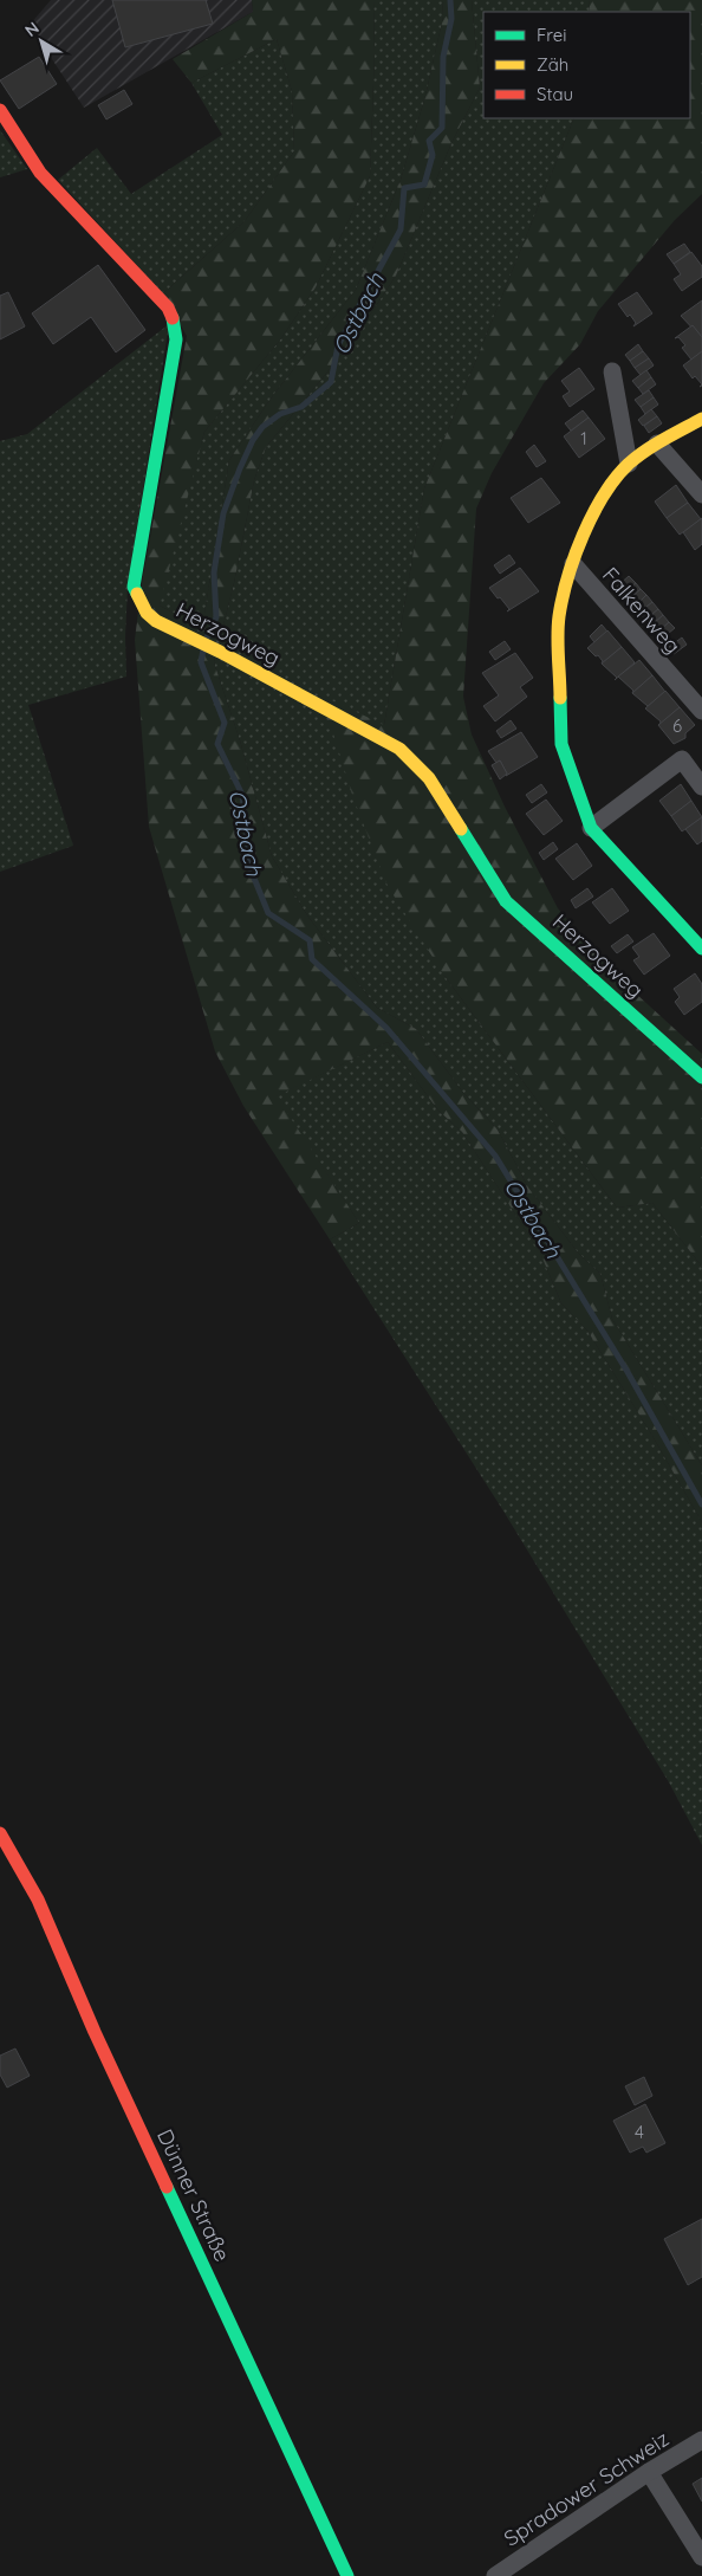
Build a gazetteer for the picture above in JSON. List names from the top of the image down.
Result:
{
  "streets": {
    "street": [
      "Falkenweg",
      "Herzogweg",
      "Dünner Straße",
      "Spradower Schweiz"
    ]
  },
  "water": ["Ostbach"],
  "house_numbers": ["1", "6", "4"],
  "legend": ["Frei", "Zäh", "Stau"],
  "north": "top left"
}
